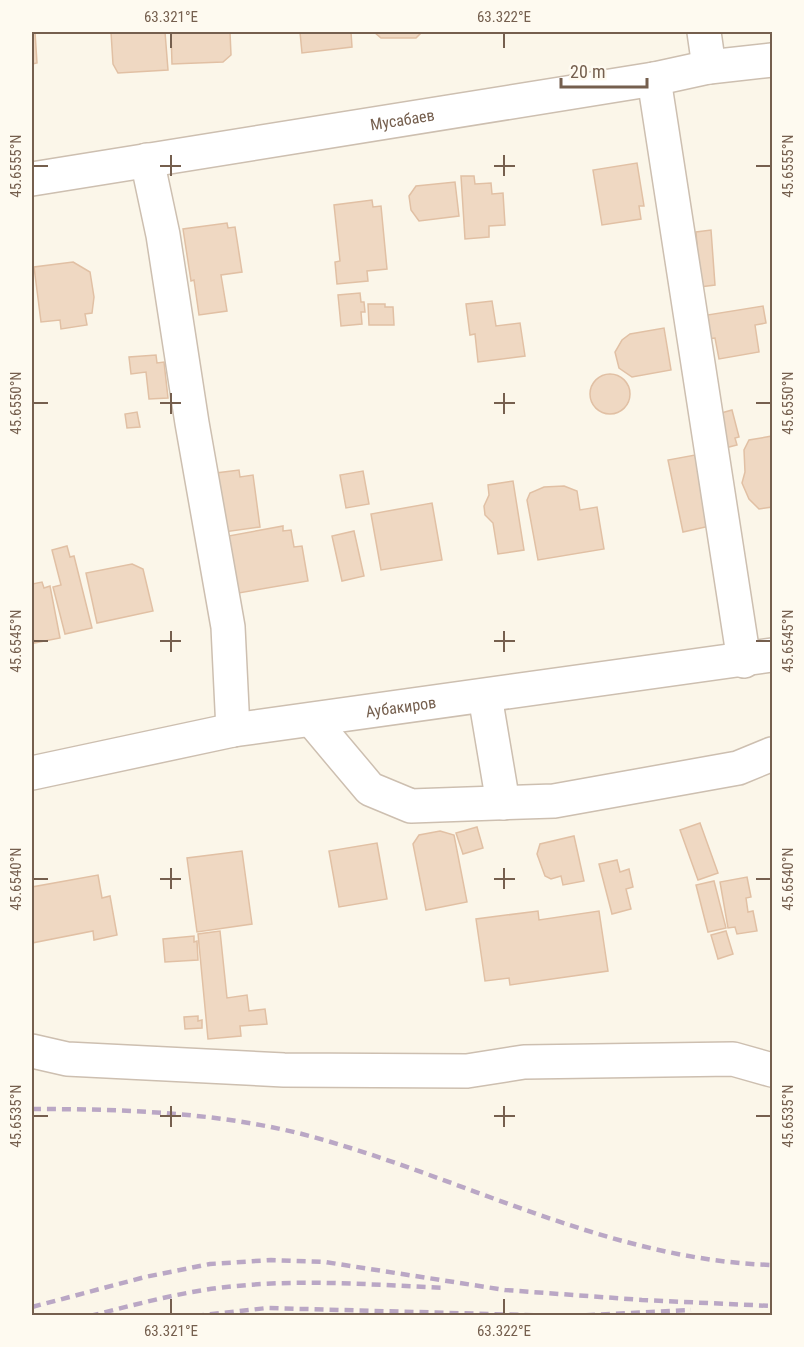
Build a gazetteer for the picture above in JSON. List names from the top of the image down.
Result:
{
  "streets": {
    "street": ["Мусабаев", "Аубакиров"]
  },
  "scale_bar": "20 m",
  "coordinates": [
    "63.321°E",
    "63.322°E",
    "45.6555°N",
    "45.6550°N",
    "45.6545°N",
    "45.6540°N",
    "45.6535°N"
  ]
}
